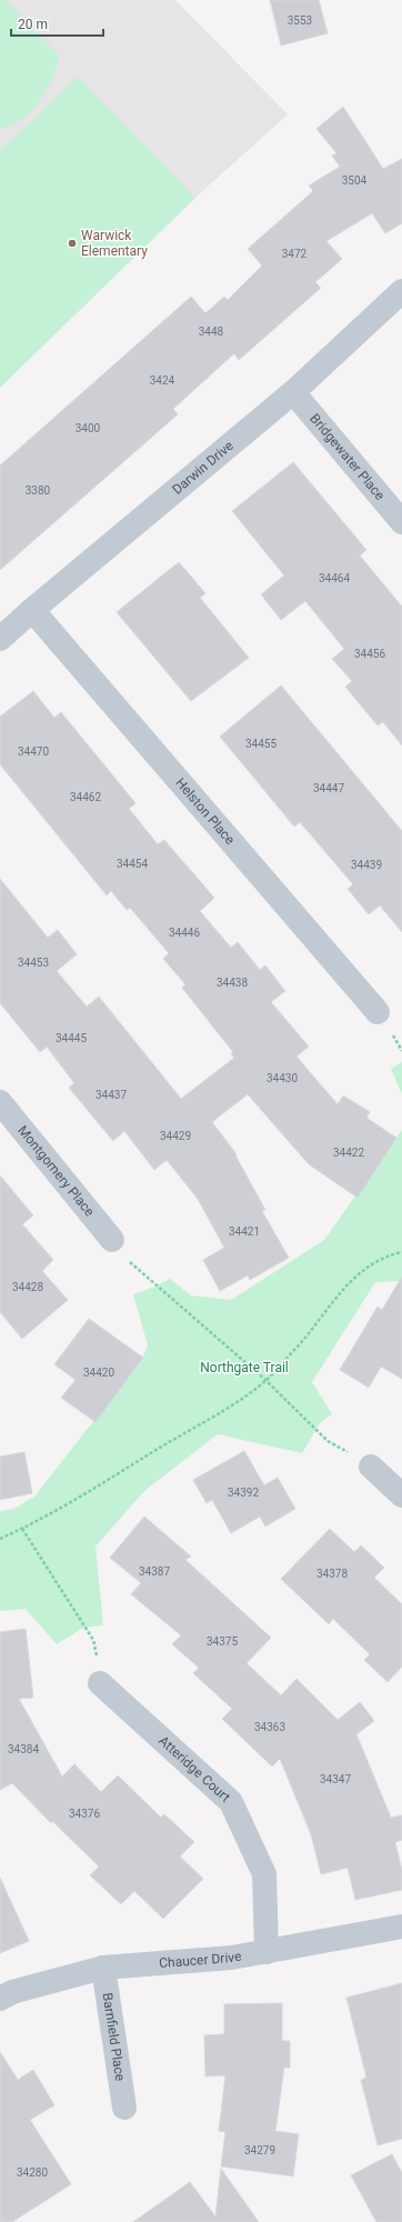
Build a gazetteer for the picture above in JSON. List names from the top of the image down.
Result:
{
  "streets": {
    "street": [
      "Bridgewater Place",
      "Darwin Drive",
      "Helston Place",
      "Montgomery Place",
      "Atteridge Court",
      "Chaucer Drive",
      "Barnfield Place"
    ]
  },
  "crossings": [
    ["Bridgewater Place", "Darwin Drive"],
    ["Darwin Drive", "Helston Place"],
    ["Atteridge Court", "Chaucer Drive"],
    ["Chaucer Drive", "Barnfield Place"]
  ],
  "parks": ["Northgate Trail"],
  "places": ["Warwick Elementary"],
  "house_numbers": [
    "3553",
    "3504",
    "3472",
    "3448",
    "3424",
    "3400",
    "3380",
    "34464",
    "34456",
    "34455",
    "34470",
    "34447",
    "34462",
    "34454",
    "34439",
    "34446",
    "34453",
    "34438",
    "34445",
    "34430",
    "34437",
    "34429",
    "34422",
    "34421",
    "34428",
    "34420",
    "34392",
    "34387",
    "34378",
    "34375",
    "34363",
    "34384",
    "34347",
    "34376",
    "34279",
    "34280"
  ],
  "scale_bar": "20 m"
}
